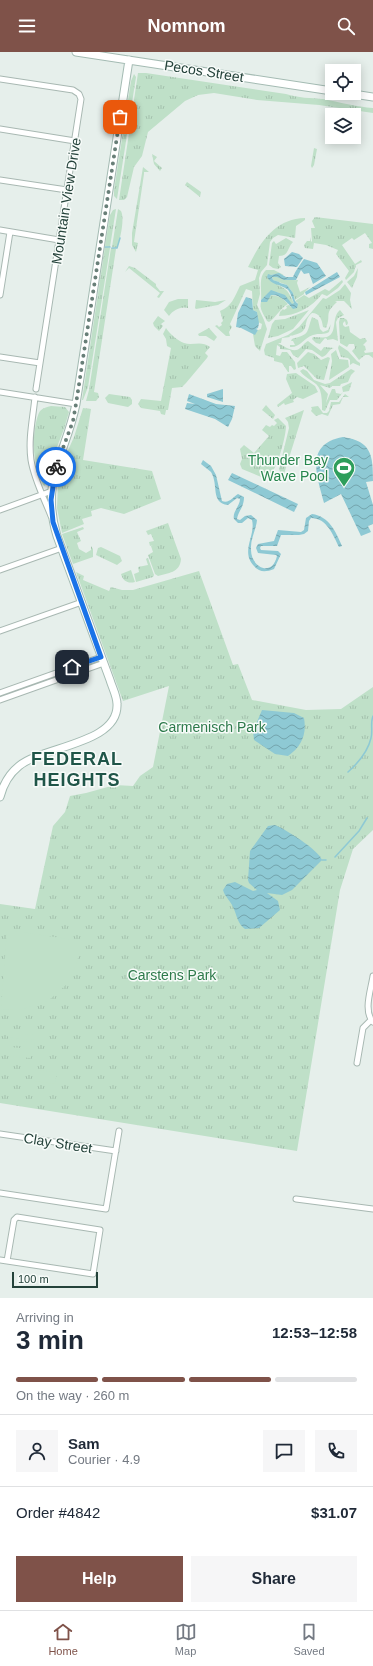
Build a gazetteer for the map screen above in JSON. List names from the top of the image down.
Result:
{
  "streets": {
    "street": ["Pecos Street", "Mountain View Drive", "Clay Street"]
  },
  "districts": ["FEDERAL HEIGHTS"],
  "parks": ["Carmenisch Park", "Carstens Park"],
  "places": {
    "sports": ["Thunder Bay Wave Pool"]
  },
  "scale_bar": "100 m",
  "page": {
    "header": "Nomnom",
    "scale": "100 m",
    "heading": ["3 min", "Arriving in", "12:53–12:58"],
    "panel": [
      "Sam",
      "Courier · 4.9",
      "Order #4842",
      "$31.07"
    ],
    "bar": "On the way · 260 m",
    "buttons": ["Help", "Share"],
    "tabs": ["Home", "Map", "Saved"]
  }
}
